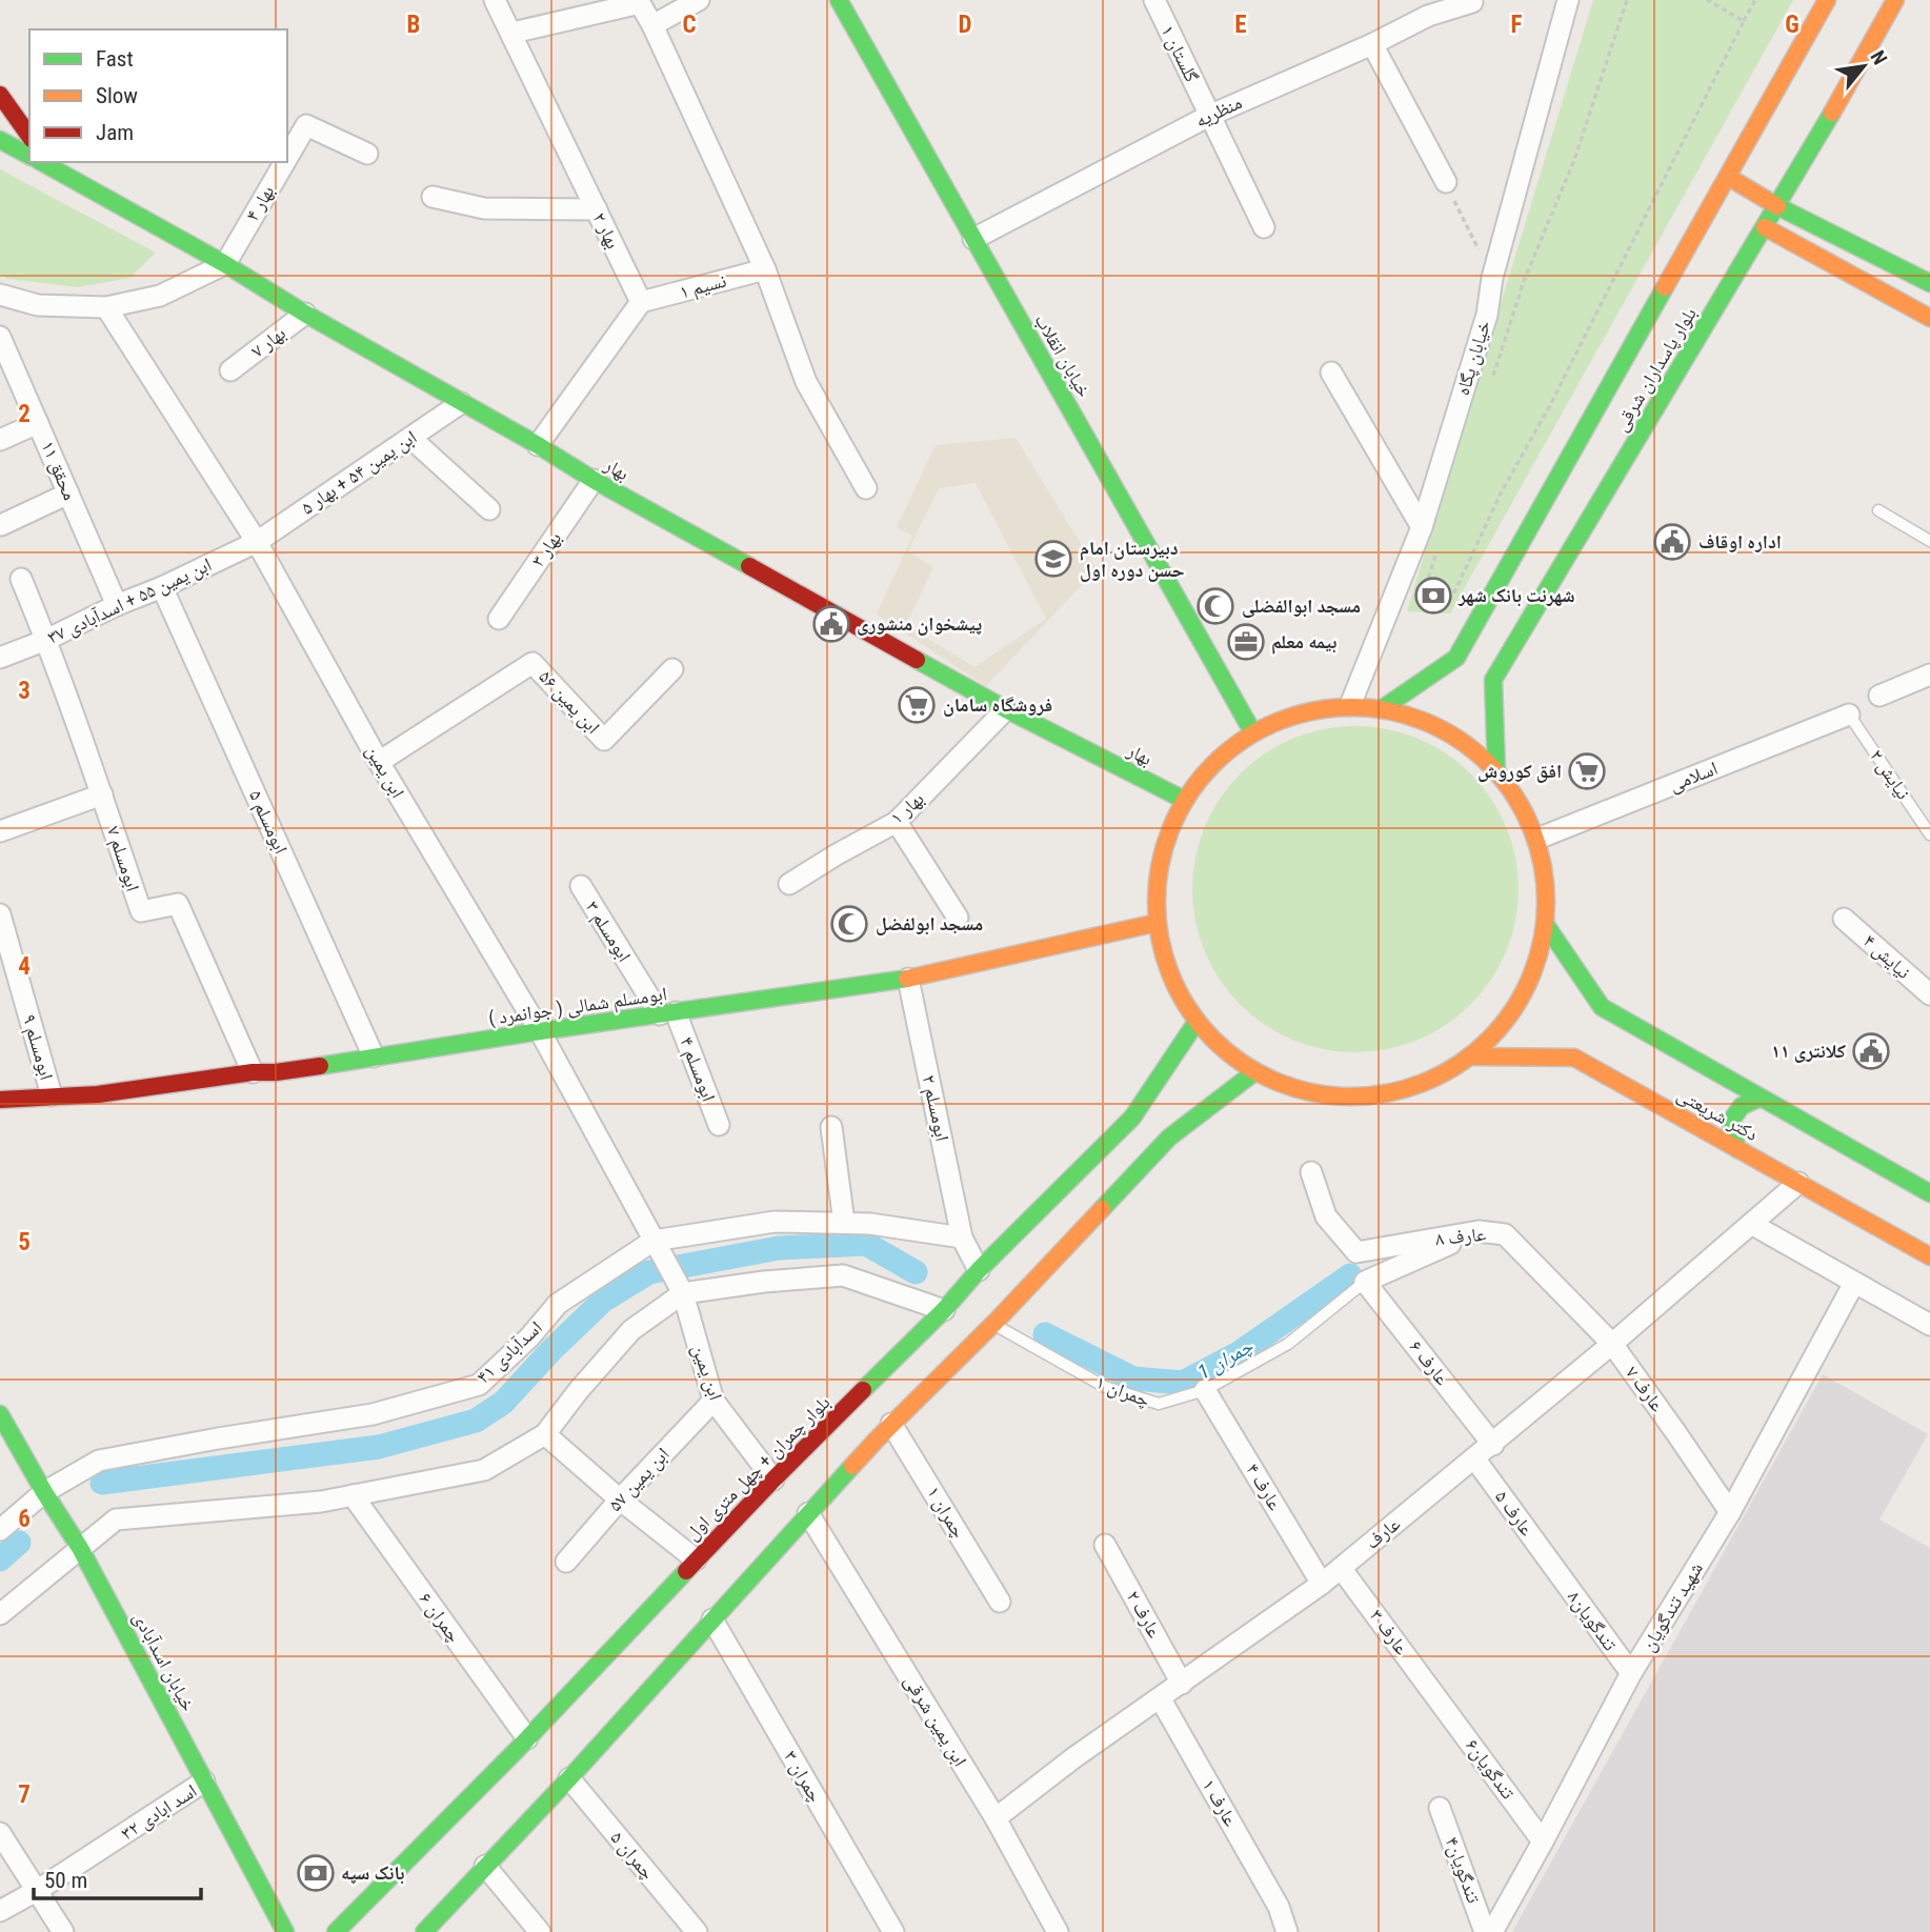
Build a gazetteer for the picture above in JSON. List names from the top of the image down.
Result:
{
  "streets": {
    "main road": [
      "خیابان انقلاب",
      "بلوار پاسداران شرقی",
      "بهار",
      "ابومسلم شمالی ( جوانمرد )",
      "دکتر شریعتی",
      "بلوار چمران + چهل متری اول",
      "خیابان اسدآبادی"
    ],
    "street": [
      "گلستان ۱",
      "منظریه",
      "بهار ۴",
      "بهار ۲",
      "نسیم ۱",
      "بهار ۷",
      "خیابان پگاه",
      "محقق ۱۱",
      "ابن یمین ۵۴ + بهار ۵",
      "بهار ۳",
      "ابن یمین ۵۵ + اسدآبادی ۳۷",
      "ابن یمین ۵۶",
      "ابن یمین",
      "اسلامی",
      "بهار ۱",
      "ابومسلم ۵",
      "ابومسلم ۷",
      "ابومسلم ۳",
      "نیایش ۴",
      "ابومسلم ۹",
      "ابومسلم ۴",
      "ابومسلم ۲",
      "عارف ۸",
      "اسدآبادی ۴۱",
      "عارف ۶",
      "عارف ۷",
      "ابن یمین ۵۷",
      "عارف ۴",
      "چمران ۱",
      "عارف ۵",
      "عارف",
      "شهید تندگویان",
      "عارف ۲",
      "چمران ۶",
      "تندگویان۸",
      "عارف ۳",
      "ابن یمین شرقی",
      "تندگویان۶",
      "چمران ۳",
      "عارف ۱",
      "اسد ابادی ۳۲",
      "چمران ۵",
      "تندگویان۴"
    ],
    "lane": ["نیایش ۲", "۱ چمران"]
  },
  "crossings": [
    ["گلستان ۱", "منظریه"],
    ["منظریه", "خیابان انقلاب"],
    ["بهار ۴", "بهار"],
    ["بهار ۲", "نسیم ۱"],
    ["بهار ۷", "بهار"],
    ["بهار", "ابن یمین ۵۴ + بهار ۵"],
    ["بهار", "بهار ۳"],
    ["بهار", "بهار ۱"],
    ["محقق ۱۱", "ابن یمین ۵۵ + اسدآبادی ۳۷"],
    ["ابن یمین ۵۴ + بهار ۵", "ابن یمین ۵۵ + اسدآبادی ۳۷"],
    ["ابن یمین ۵۴ + بهار ۵", "ابن یمین"],
    ["ابن یمین ۵۵ + اسدآبادی ۳۷", "ابن یمین"],
    ["ابن یمین ۵۵ + اسدآبادی ۳۷", "ابومسلم ۵"],
    ["ابن یمین ۵۵ + اسدآبادی ۳۷", "ابومسلم ۷"],
    ["ابن یمین ۵۶", "ابن یمین"],
    ["ابن یمین", "ابومسلم شمالی ( جوانمرد )"],
    ["ابن یمین", "اسدآبادی ۴۱"],
    ["ابن یمین", "بلوار چمران + چهل متری اول"],
    ["ابن یمین", "ابن یمین ۵۷"],
    ["نیایش ۲", "اسلامی"],
    ["ابومسلم ۵", "ابومسلم شمالی ( جوانمرد )"],
    ["ابومسلم ۷", "ابومسلم شمالی ( جوانمرد )"],
    ["ابومسلم ۳", "ابومسلم شمالی ( جوانمرد )"],
    ["ابومسلم ۳", "ابومسلم ۴"],
    ["ابومسلم شمالی ( جوانمرد )", "ابومسلم ۹"],
    ["ابومسلم شمالی ( جوانمرد )", "ابومسلم ۴"],
    ["ابومسلم شمالی ( جوانمرد )", "ابومسلم ۲"],
    ["ابومسلم ۲", "اسدآبادی ۴۱"],
    ["ابومسلم ۲", "بلوار چمران + چهل متری اول"],
    ["دکتر شریعتی", "عارف"],
    ["عارف ۸", "عارف ۷"],
    ["عارف ۸", "عارف"],
    ["اسدآبادی ۴۱", "خیابان اسدآبادی"],
    ["عارف ۶", "۱ چمران"],
    ["عارف ۶", "عارف"],
    ["عارف ۷", "عارف"],
    ["عارف ۷", "شهید تندگویان"],
    ["۱ چمران", "عارف ۴"],
    ["بلوار چمران + چهل متری اول", "چمران ۶"],
    ["عارف ۴", "عارف"],
    ["عارف ۵", "عارف"],
    ["عارف ۵", "تندگویان۸"],
    ["عارف", "عارف ۲"],
    ["عارف", "عارف ۳"],
    ["عارف", "ابن یمین شرقی"],
    ["عارف", "عارف ۱"],
    ["شهید تندگویان", "تندگویان۸"],
    ["شهید تندگویان", "تندگویان۶"],
    ["عارف ۳", "تندگویان۶"],
    ["خیابان اسدآبادی", "اسد ابادی ۳۲"]
  ],
  "water": ["چمران 1"],
  "places": {
    "public building": ["اداره اوقاف", "پیشخوان منشوری", "کلانتری ۱۱"],
    "school or university": ["دبیرستان امام حسن دوره اول"],
    "bank": ["شهرنت بانک شهر", "بانک سپه"],
    "mosque": ["مسجد ابوالفضلی", "مسجد ابولفضل"],
    "office": ["بیمه معلم"],
    "supermarket": ["فروشگاه سامان", "افق کوروش"]
  },
  "legend": ["Fast", "Slow", "Jam"],
  "scale_bar": "50 m",
  "north": "top right",
  "grid": {
    "columns": [
      "B",
      "C",
      "D",
      "E",
      "F",
      "G"
    ],
    "rows": [
      "2",
      "3",
      "4",
      "5",
      "6",
      "7"
    ]
  }
}
